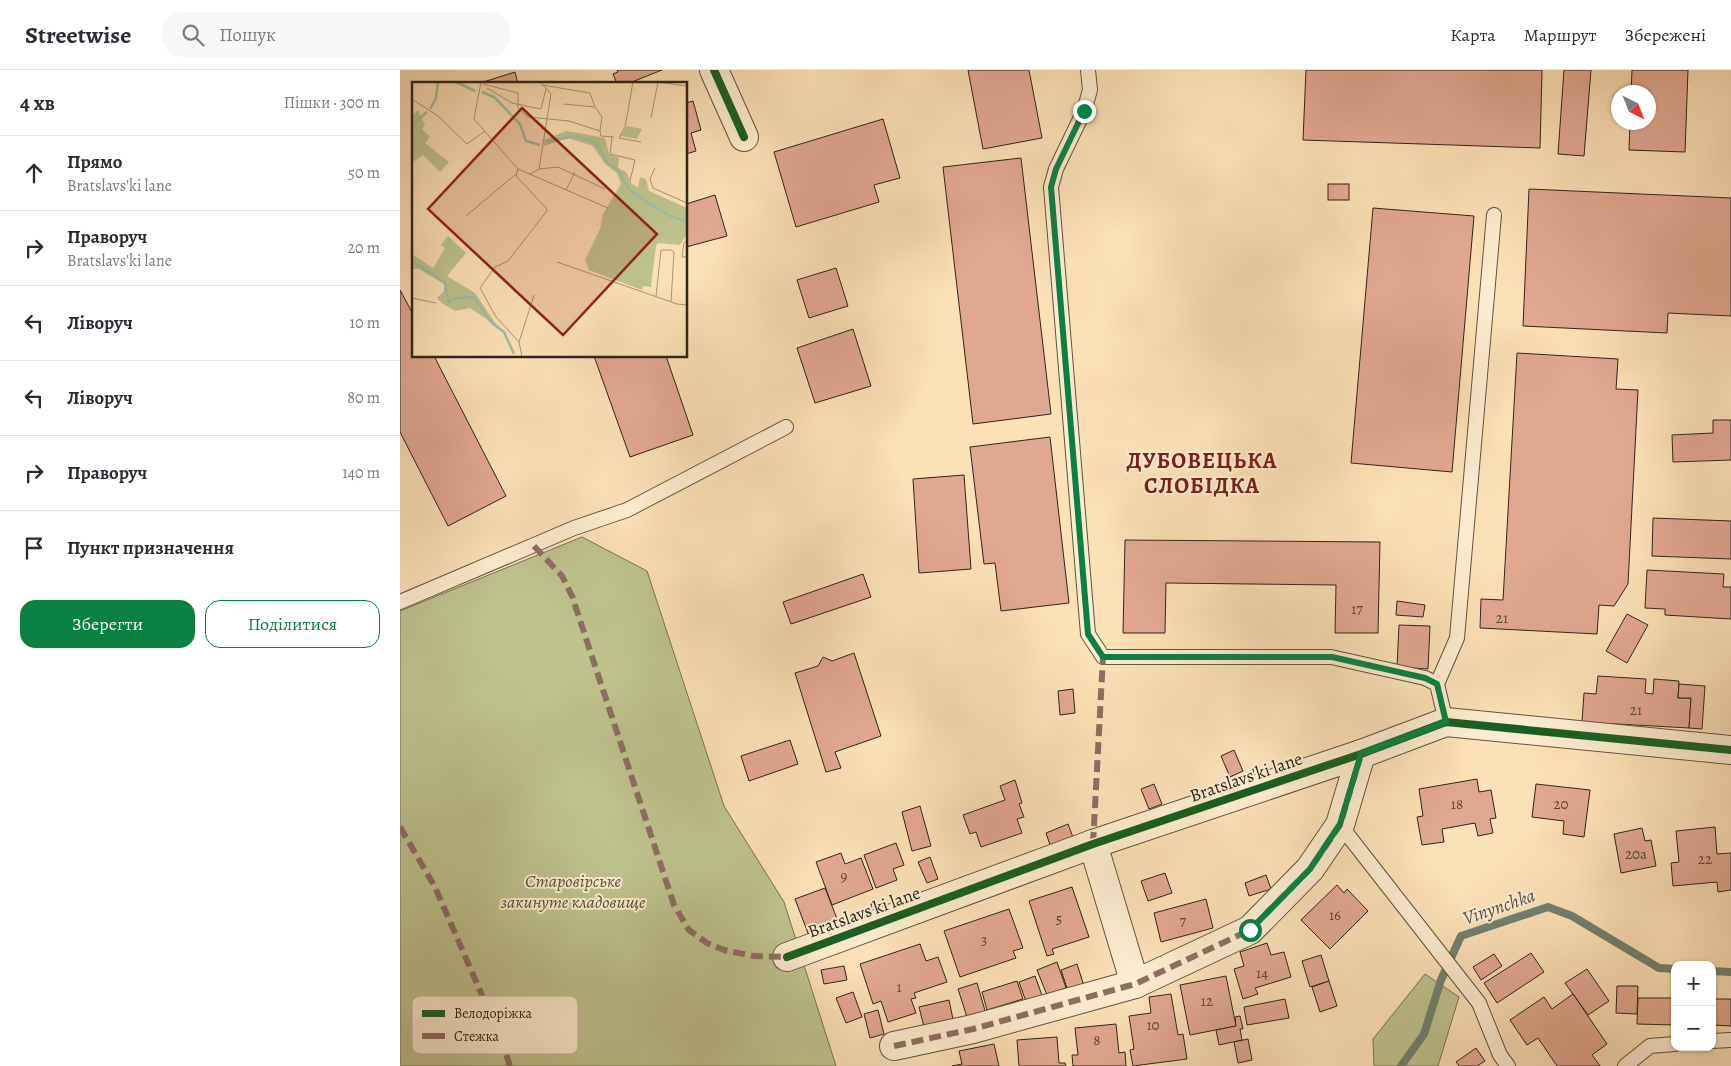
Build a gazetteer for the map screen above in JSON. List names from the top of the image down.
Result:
{
  "streets": {
    "street": ["Bratslavs'ki lane"]
  },
  "districts": ["ДУБОВЕЦЬКА СЛОБІДКА"],
  "water": ["Vinynchka"],
  "parks": ["Старовірське закинуте кладовище"],
  "house_numbers": [
    "17",
    "21",
    "21",
    "18",
    "20",
    "20а",
    "22",
    "9",
    "16",
    "5",
    "7",
    "3",
    "14",
    "1",
    "12",
    "10",
    "8"
  ],
  "legend": ["Велодоріжка", "Стежка"],
  "north": "bottom right",
  "page": {
    "header": "Streetwise",
    "search": "Пошук",
    "nav": ["Карта", "Маршрут", "Збережені"],
    "heading": ["4 хв", "Пішки · 300 m"],
    "list": [
      ["Прямо", "Bratslavs'ki lane", "50 m"],
      ["Праворуч", "Bratslavs'ki lane", "20 m"],
      ["Ліворуч", "10 m"],
      ["Ліворуч", "80 m"],
      ["Праворуч", "140 m"],
      "Пункт призначення"
    ],
    "buttons": ["Зберегти", "Поділитися"],
    "map_buttons": ["+", "−"]
  }
}
